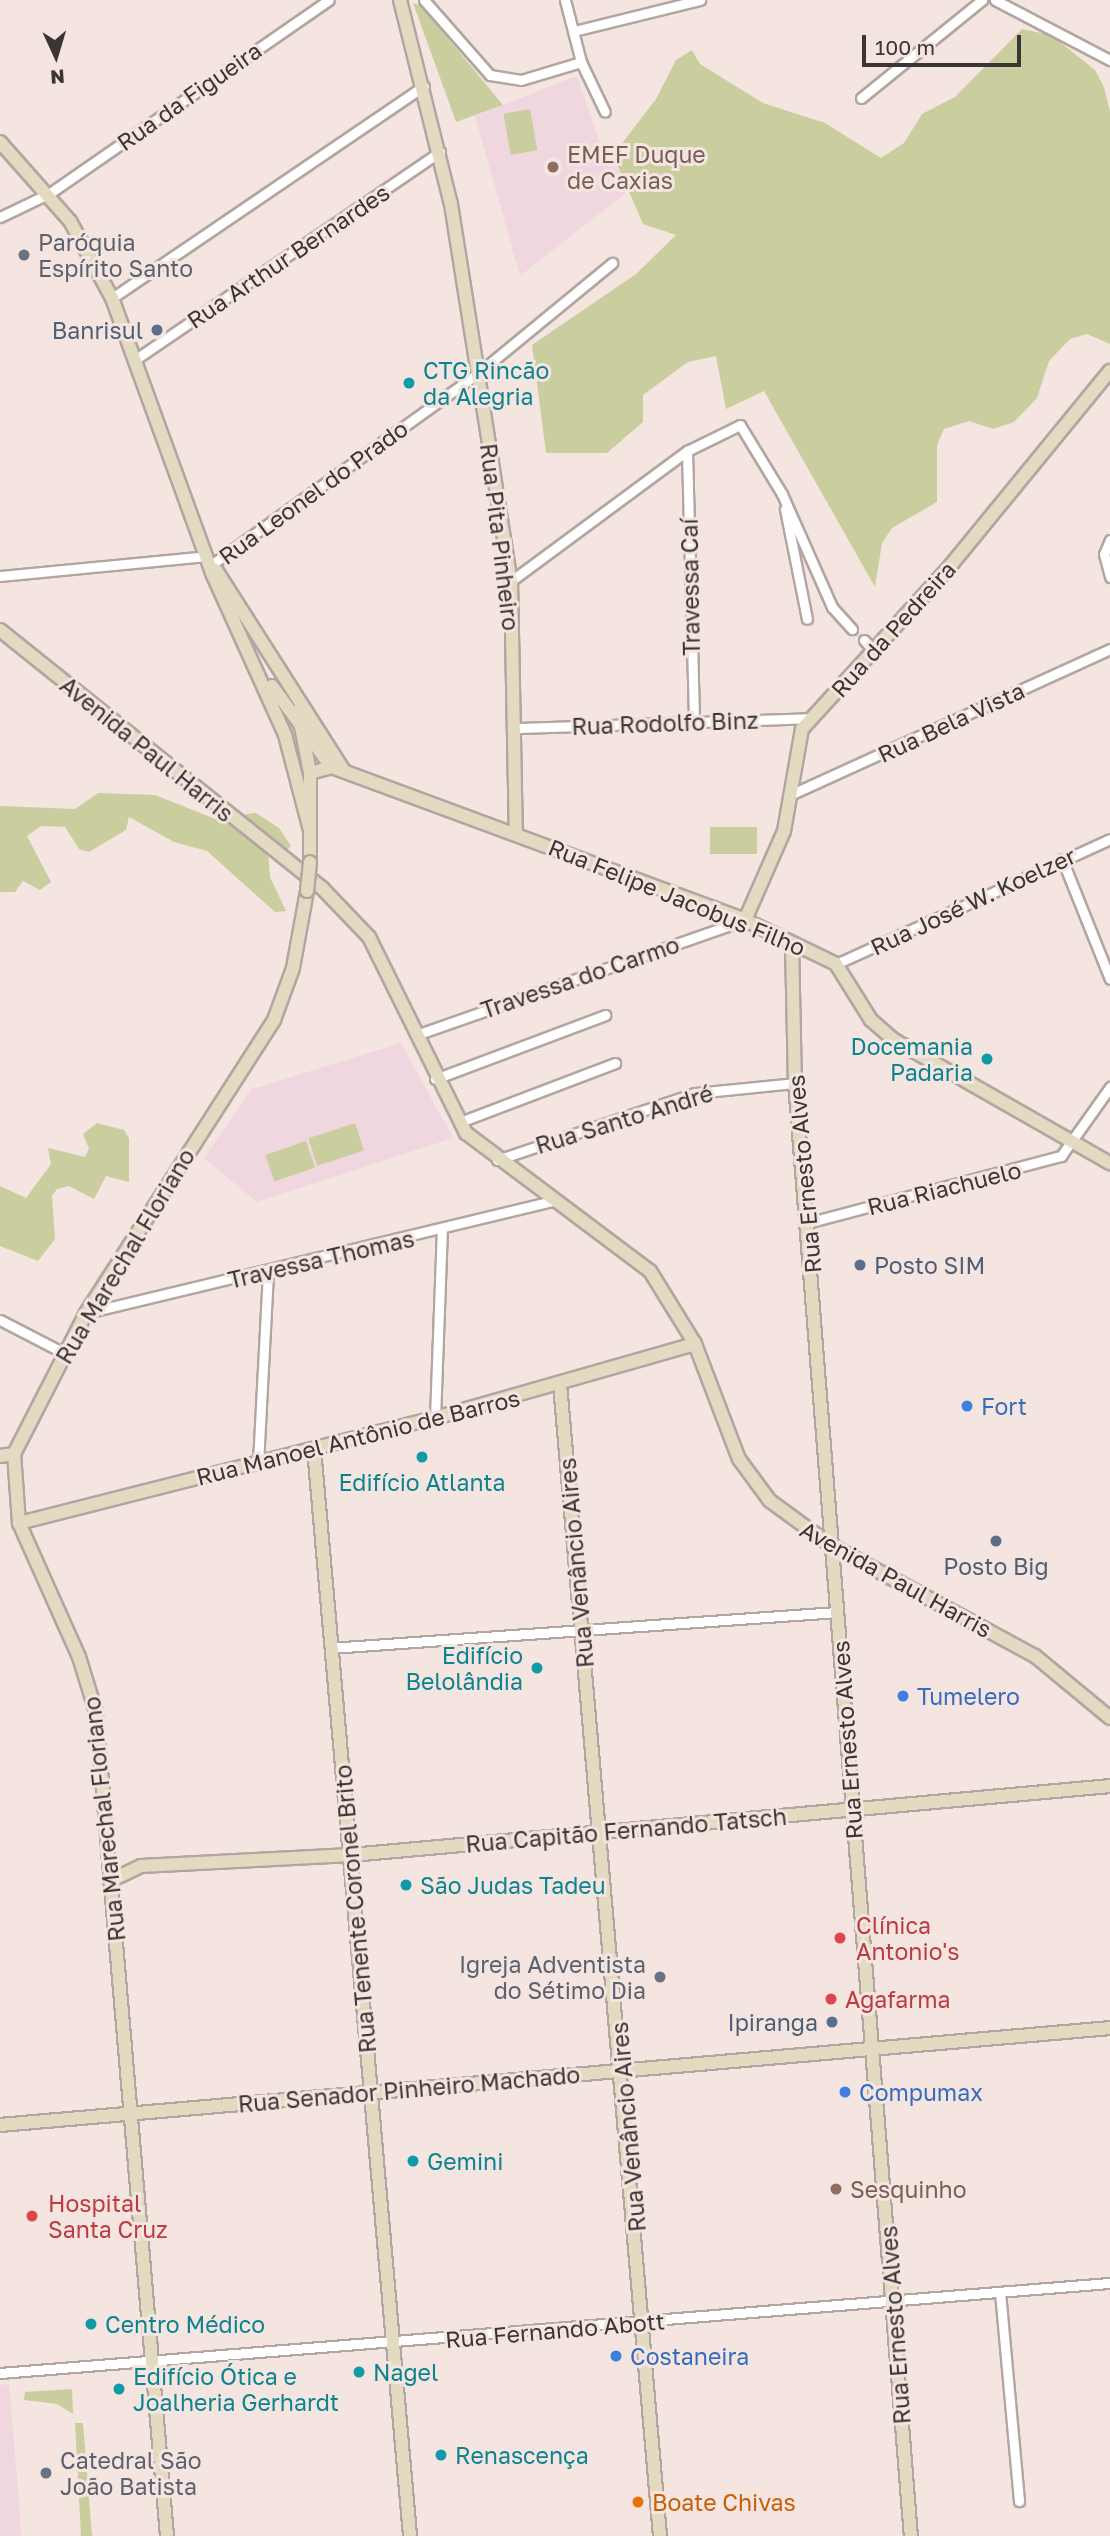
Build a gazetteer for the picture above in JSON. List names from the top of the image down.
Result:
{
  "streets": {
    "main road": [
      "Rua Pita Pinheiro",
      "Rua da Pedreira",
      "Avenida Paul Harris",
      "Rua Felipe Jacobus Filho",
      "Rua Ernesto Alves",
      "Rua Marechal Floriano",
      "Rua Manoel Antônio de Barros",
      "Rua Venâncio Aires",
      "Rua Capitão Fernando Tatsch",
      "Rua Tenente Coronel Brito",
      "Rua Senador Pinheiro Machado"
    ],
    "street": [
      "Rua da Figueira",
      "Rua Arthur Bernardes",
      "Rua Leonel do Prado",
      "Travessa Caí",
      "Rua Bela Vista",
      "Rua Rodolfo Binz",
      "Rua José W. Koelzer",
      "Travessa do Carmo",
      "Rua Santo André",
      "Rua Riachuelo",
      "Travessa Thomas",
      "Rua Fernando Abott"
    ]
  },
  "crossings": [
    ["Rua Arthur Bernardes", "Rua Pita Pinheiro"],
    ["Rua Leonel do Prado", "Rua Pita Pinheiro"],
    ["Rua Pita Pinheiro", "Rua Rodolfo Binz"],
    ["Rua Pita Pinheiro", "Rua Felipe Jacobus Filho"],
    ["Travessa Caí", "Rua Rodolfo Binz"],
    ["Rua da Pedreira", "Rua Bela Vista"],
    ["Rua da Pedreira", "Rua Rodolfo Binz"],
    ["Rua da Pedreira", "Rua Felipe Jacobus Filho"],
    ["Rua da Pedreira", "Travessa do Carmo"],
    ["Avenida Paul Harris", "Travessa do Carmo"],
    ["Avenida Paul Harris", "Rua Santo André"],
    ["Avenida Paul Harris", "Rua Ernesto Alves"],
    ["Avenida Paul Harris", "Travessa Thomas"],
    ["Avenida Paul Harris", "Rua Manoel Antônio de Barros"],
    ["Rua Felipe Jacobus Filho", "Rua José W. Koelzer"],
    ["Rua Felipe Jacobus Filho", "Travessa do Carmo"],
    ["Rua Felipe Jacobus Filho", "Rua Ernesto Alves"],
    ["Rua Felipe Jacobus Filho", "Rua Marechal Floriano"],
    ["Rua Santo André", "Rua Ernesto Alves"],
    ["Rua Ernesto Alves", "Rua Riachuelo"],
    ["Rua Ernesto Alves", "Rua Capitão Fernando Tatsch"],
    ["Rua Ernesto Alves", "Rua Senador Pinheiro Machado"],
    ["Rua Ernesto Alves", "Rua Fernando Abott"],
    ["Rua Marechal Floriano", "Travessa Thomas"],
    ["Rua Marechal Floriano", "Rua Manoel Antônio de Barros"],
    ["Rua Marechal Floriano", "Rua Capitão Fernando Tatsch"],
    ["Rua Marechal Floriano", "Rua Senador Pinheiro Machado"],
    ["Rua Marechal Floriano", "Rua Fernando Abott"],
    ["Rua Manoel Antônio de Barros", "Rua Venâncio Aires"],
    ["Rua Manoel Antônio de Barros", "Rua Tenente Coronel Brito"],
    ["Rua Venâncio Aires", "Rua Capitão Fernando Tatsch"],
    ["Rua Venâncio Aires", "Rua Senador Pinheiro Machado"],
    ["Rua Venâncio Aires", "Rua Fernando Abott"],
    ["Rua Capitão Fernando Tatsch", "Rua Tenente Coronel Brito"],
    ["Rua Tenente Coronel Brito", "Rua Senador Pinheiro Machado"],
    ["Rua Tenente Coronel Brito", "Rua Fernando Abott"]
  ],
  "places": [
    "EMEF Duque de Caxias",
    "Paróquia Espírito Santo",
    "Banrisul",
    "CTG Rincão da Alegria",
    "Docemania Padaria",
    "Posto SIM",
    "Fort",
    "Edifício Atlanta",
    "Posto Big",
    "Edifício Belolândia",
    "Tumelero",
    "São Judas Tadeu",
    "Clínica Antonio's",
    "Igreja Adventista do Sétimo Dia",
    "Agafarma",
    "Ipiranga",
    "Compumax",
    "Gemini",
    "Sesquinho",
    "Hospital Santa Cruz",
    "Centro Médico",
    "Costaneira",
    "Nagel",
    "Edifício Ótica e Joalheria Gerhardt",
    "Renascença",
    "Catedral São João Batista",
    "Boate Chivas"
  ],
  "scale_bar": "100 m",
  "north": "bottom"
}
